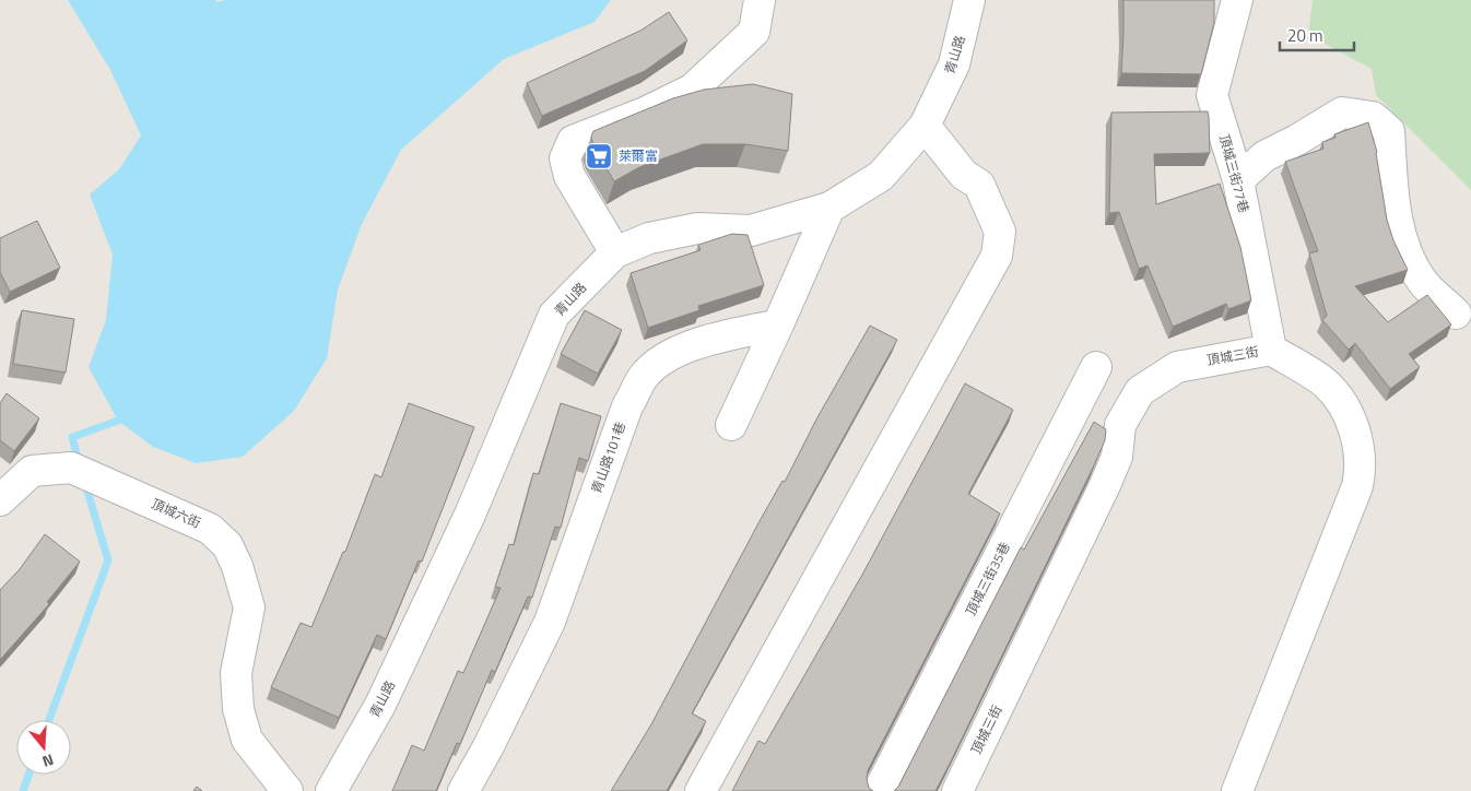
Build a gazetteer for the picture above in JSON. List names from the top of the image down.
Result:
{
  "streets": {
    "street": [
      "青山路",
      "頂城三街77巷",
      "頂城三街",
      "青山路101巷",
      "頂城六街",
      "頂城三街35巷"
    ]
  },
  "crossings": [
    ["頂城三街77巷", "頂城三街"]
  ],
  "places": {
    "supermarket": ["萊爾富"]
  },
  "scale_bar": "20 m",
  "north": "bottom"
}
